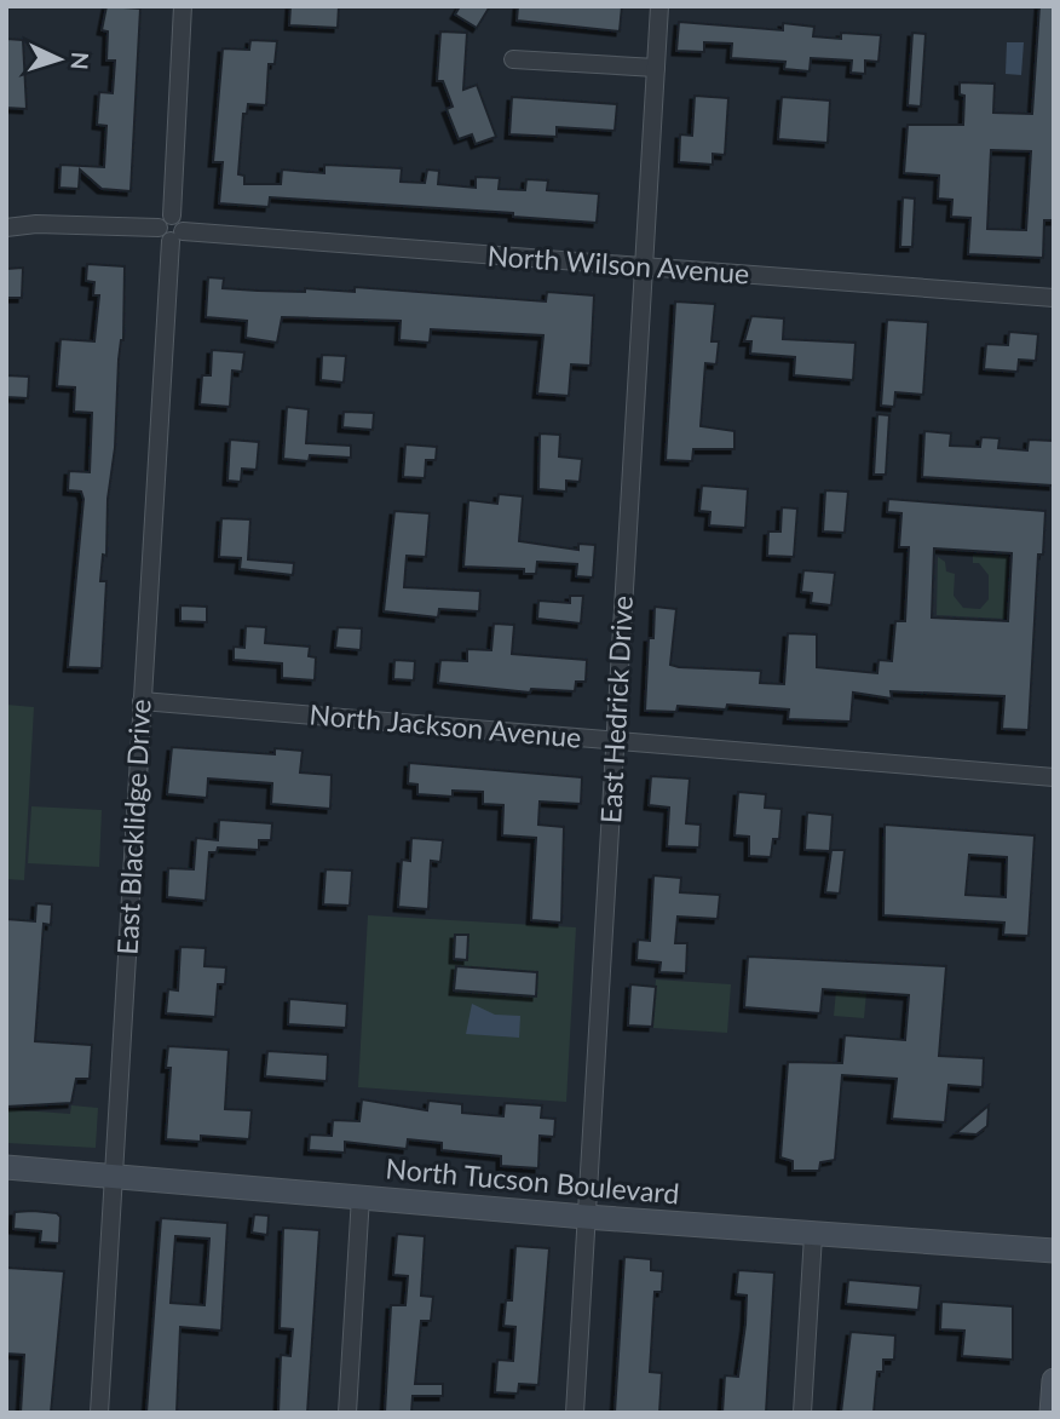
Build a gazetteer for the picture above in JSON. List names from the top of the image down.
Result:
{
  "streets": {
    "main road": ["North Tucson Boulevard"],
    "street": [
      "North Wilson Avenue",
      "East Hedrick Drive",
      "North Jackson Avenue",
      "East Blacklidge Drive"
    ]
  },
  "crossings": [
    ["North Wilson Avenue", "East Hedrick Drive"],
    ["North Wilson Avenue", "East Blacklidge Drive"],
    ["East Hedrick Drive", "North Jackson Avenue"],
    ["East Hedrick Drive", "North Tucson Boulevard"],
    ["North Jackson Avenue", "East Blacklidge Drive"],
    ["East Blacklidge Drive", "North Tucson Boulevard"]
  ],
  "north": "right"
}
